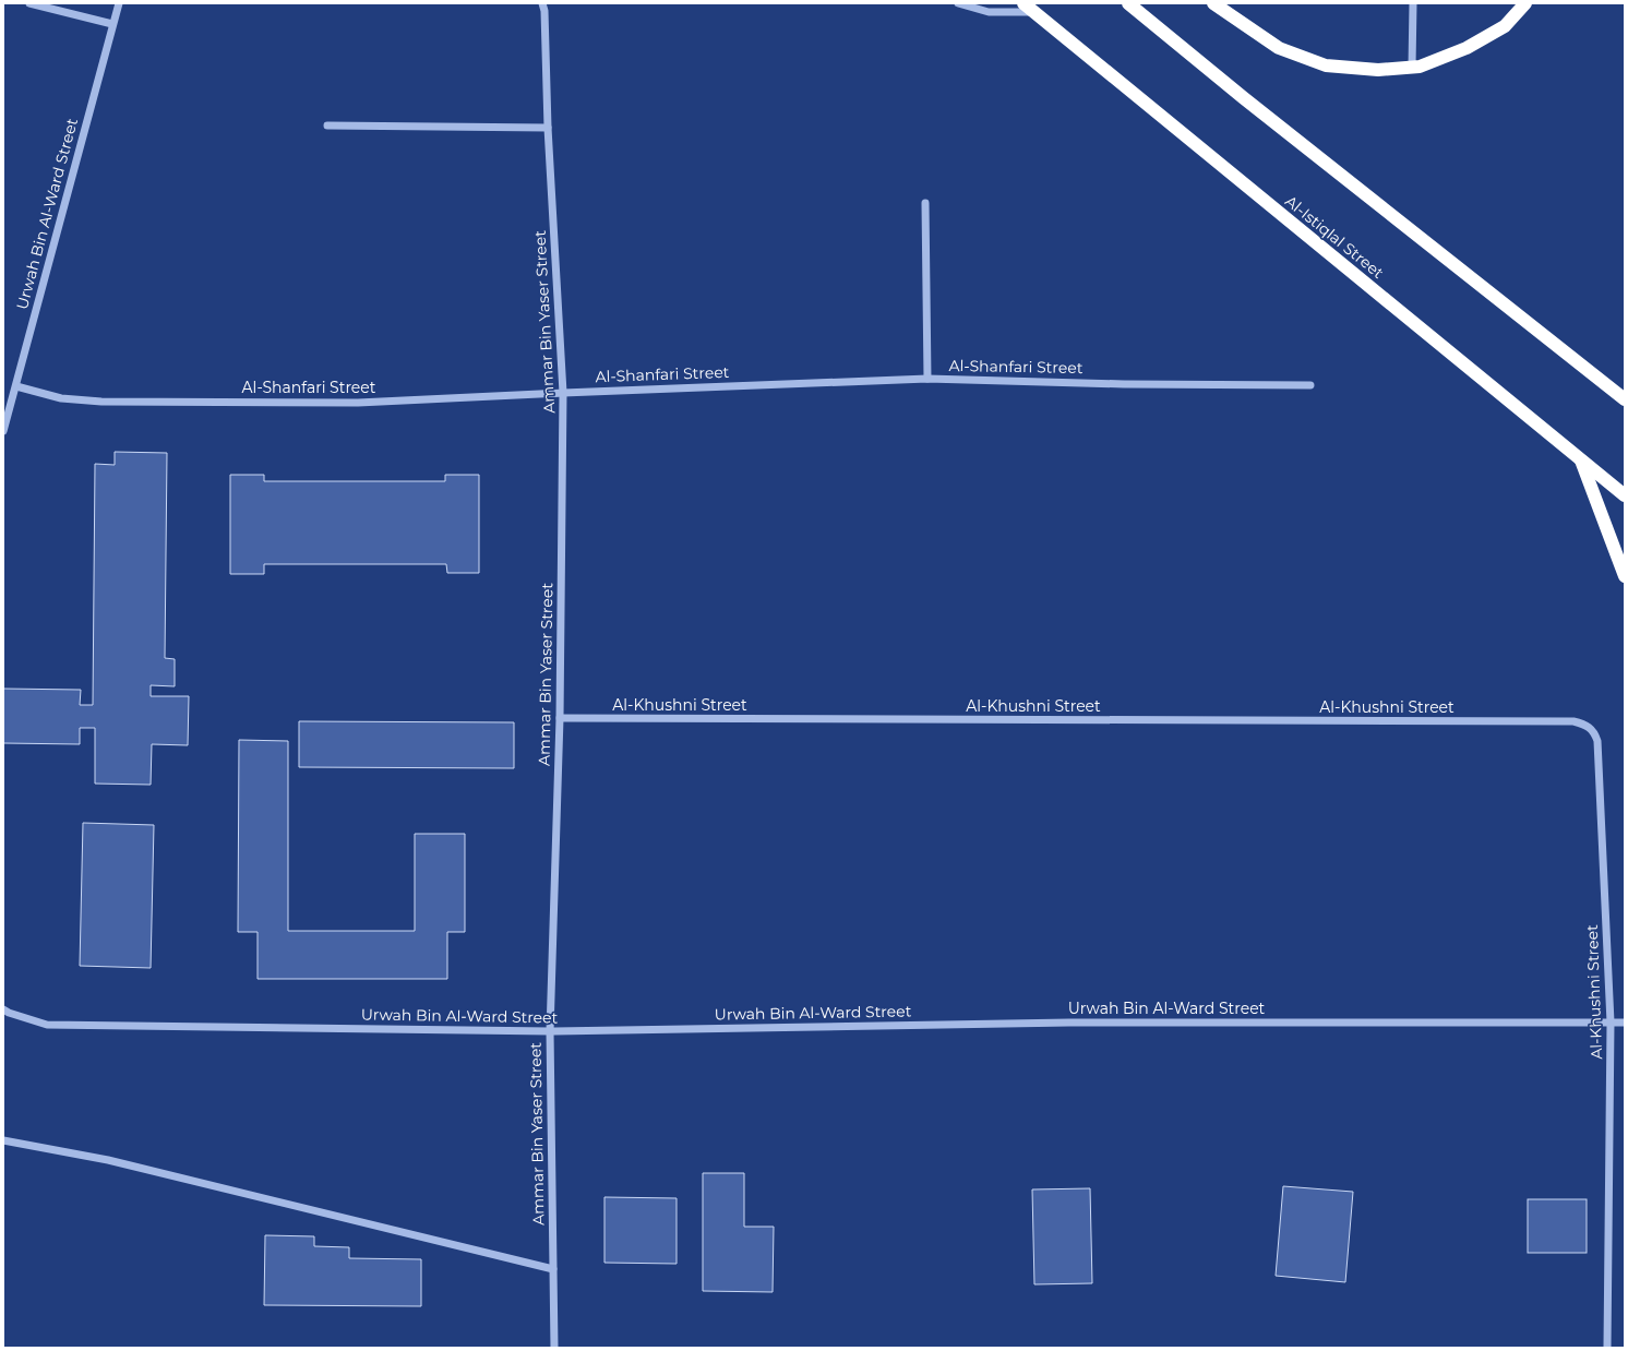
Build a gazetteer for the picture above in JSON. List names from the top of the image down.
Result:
{
  "streets": {
    "highway": ["Al-Istiqlal Street"],
    "street": [
      "Urwah Bin Al-Ward Street",
      "Ammar Bin Yaser Street",
      "Al-Shanfari Street",
      "Al-Khushni Street"
    ]
  },
  "crossings": [
    ["Urwah Bin Al-Ward Street", "Ammar Bin Yaser Street"],
    ["Urwah Bin Al-Ward Street", "Al-Shanfari Street"],
    ["Urwah Bin Al-Ward Street", "Al-Khushni Street"],
    ["Ammar Bin Yaser Street", "Al-Shanfari Street"],
    ["Ammar Bin Yaser Street", "Al-Khushni Street"]
  ]
}
